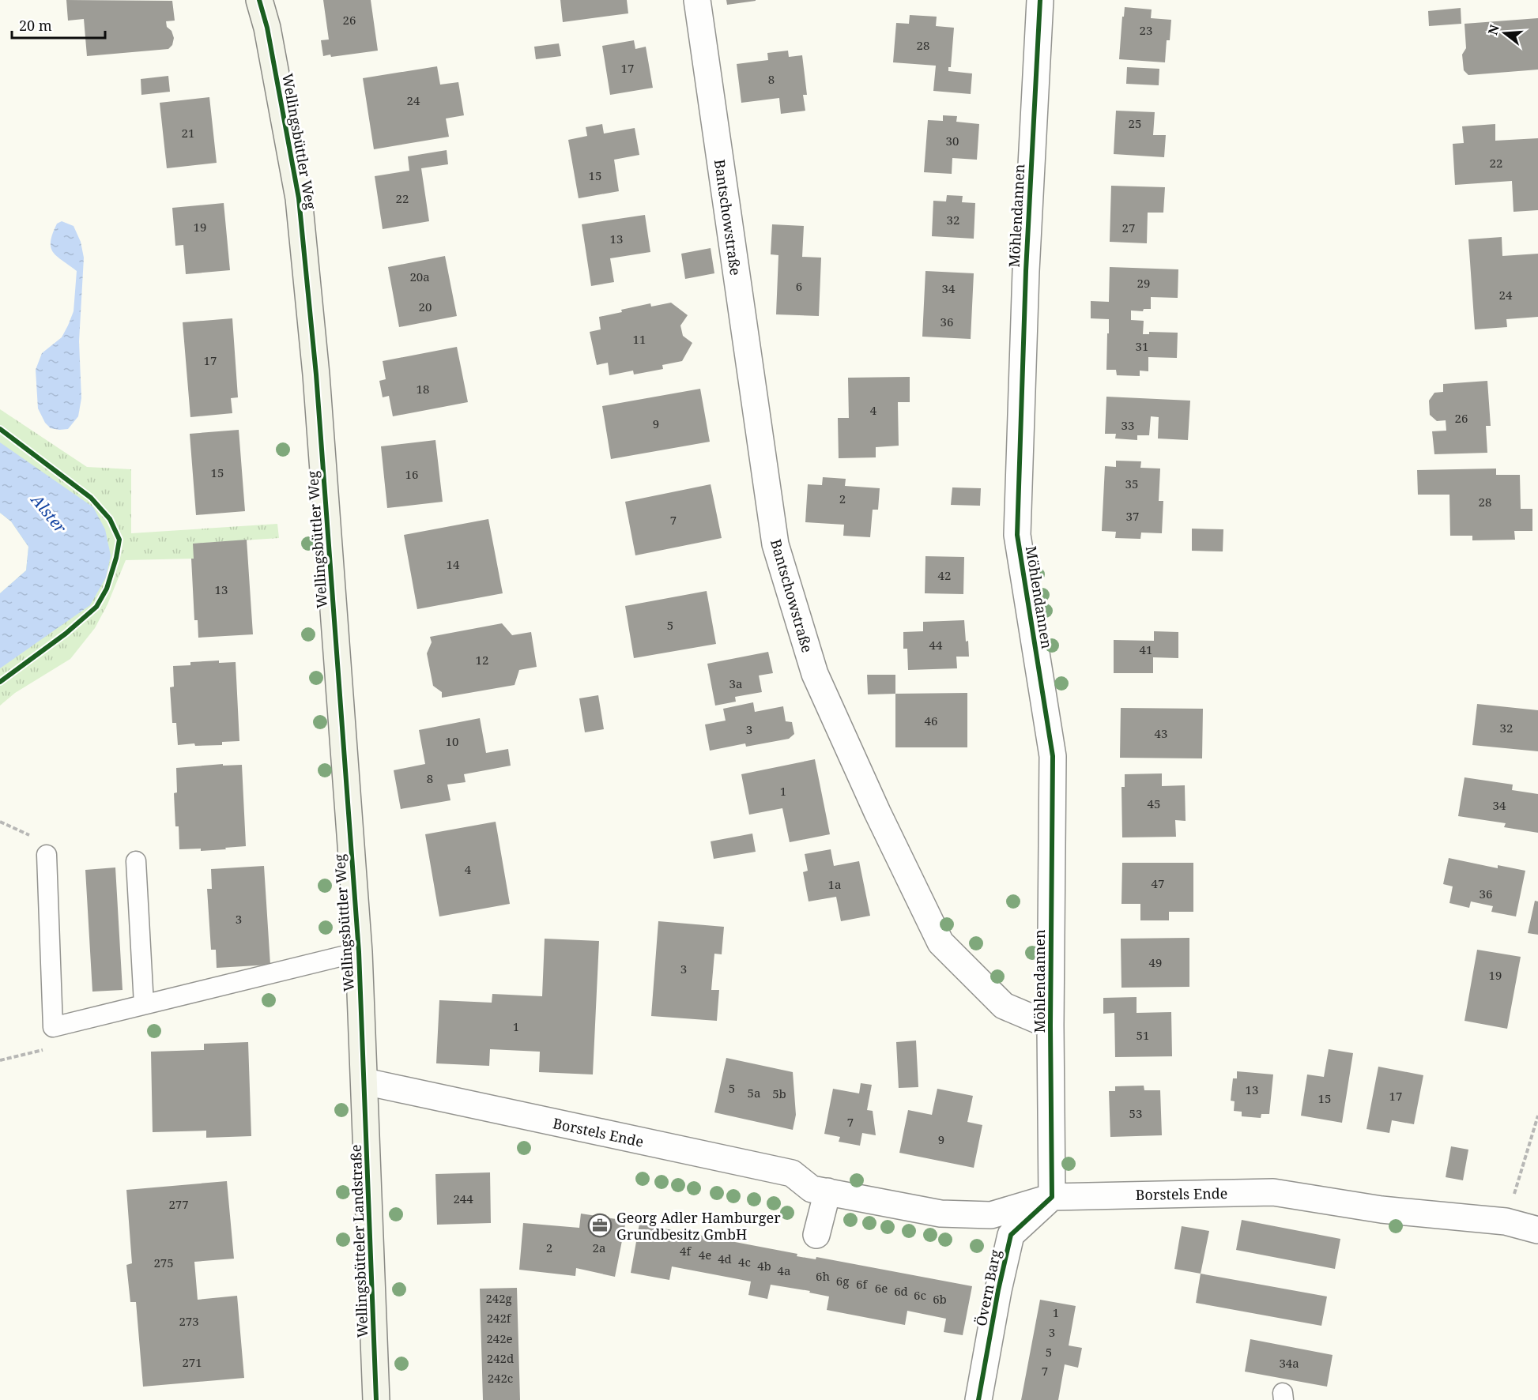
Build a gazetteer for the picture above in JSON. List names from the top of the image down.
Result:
{
  "streets": {
    "main road": ["Wellingsbüttler Weg", "Wellingsbütteler Landstraße"],
    "street": [
      "Möhlendannen",
      "Bantschowstraße",
      "Borstels Ende",
      "Övern Barg"
    ]
  },
  "crossings": [
    ["Wellingsbüttler Weg", "Borstels Ende"],
    ["Wellingsbüttler Weg", "Wellingsbütteler Landstraße"],
    ["Möhlendannen", "Bantschowstraße"],
    ["Möhlendannen", "Borstels Ende"],
    ["Möhlendannen", "Övern Barg"],
    ["Borstels Ende", "Wellingsbütteler Landstraße"],
    ["Borstels Ende", "Övern Barg"]
  ],
  "water": ["Alster"],
  "places": {
    "office": ["Georg Adler Hamburger Grundbesitz GmbH"]
  },
  "house_numbers": [
    "26",
    "23",
    "28",
    "17",
    "8",
    "24",
    "25",
    "21",
    "30",
    "22",
    "15",
    "22",
    "32",
    "19",
    "27",
    "13",
    "20a",
    "29",
    "6",
    "34",
    "24",
    "20",
    "36",
    "11",
    "31",
    "17",
    "18",
    "4",
    "26",
    "9",
    "33",
    "15",
    "16",
    "35",
    "2",
    "28",
    "37",
    "7",
    "14",
    "42",
    "13",
    "5",
    "44",
    "41",
    "12",
    "3a",
    "46",
    "32",
    "3",
    "43",
    "10",
    "8",
    "1",
    "45",
    "34",
    "4",
    "47",
    "1a",
    "36",
    "3",
    "49",
    "3",
    "19",
    "1",
    "51",
    "5",
    "13",
    "5a",
    "5b",
    "17",
    "15",
    "53",
    "7",
    "9",
    "244",
    "277",
    "2",
    "2a",
    "4f",
    "4e",
    "4d",
    "4c",
    "275",
    "4b",
    "4a",
    "6h",
    "6g",
    "6f",
    "6e",
    "6d",
    "6c",
    "242g",
    "6b",
    "1",
    "242f",
    "273",
    "3",
    "242e",
    "5",
    "242d",
    "271",
    "34a",
    "7",
    "242c"
  ],
  "scale_bar": "20 m",
  "north": "left"
}
